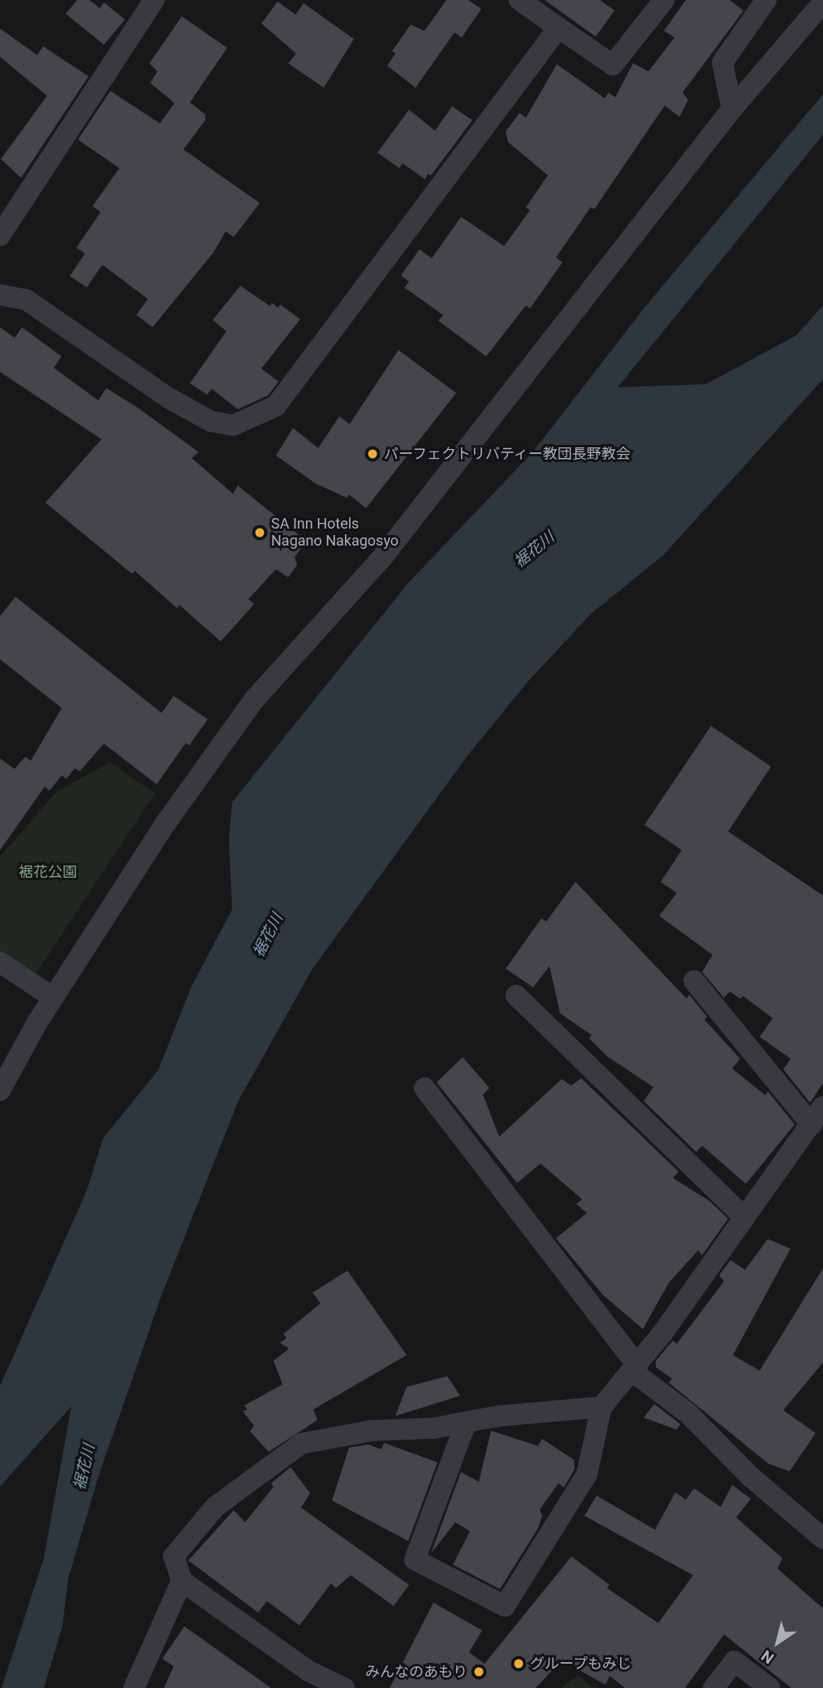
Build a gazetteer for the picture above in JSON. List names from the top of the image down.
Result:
{
  "water": ["裾花川"],
  "parks": ["裾花公園"],
  "places": [
    "パーフェクトリバティー教団長野教会",
    "SA Inn Hotels Nagano Nakagosyo",
    "グループもみじ",
    "みんなのあもり"
  ],
  "north": "bottom left"
}
